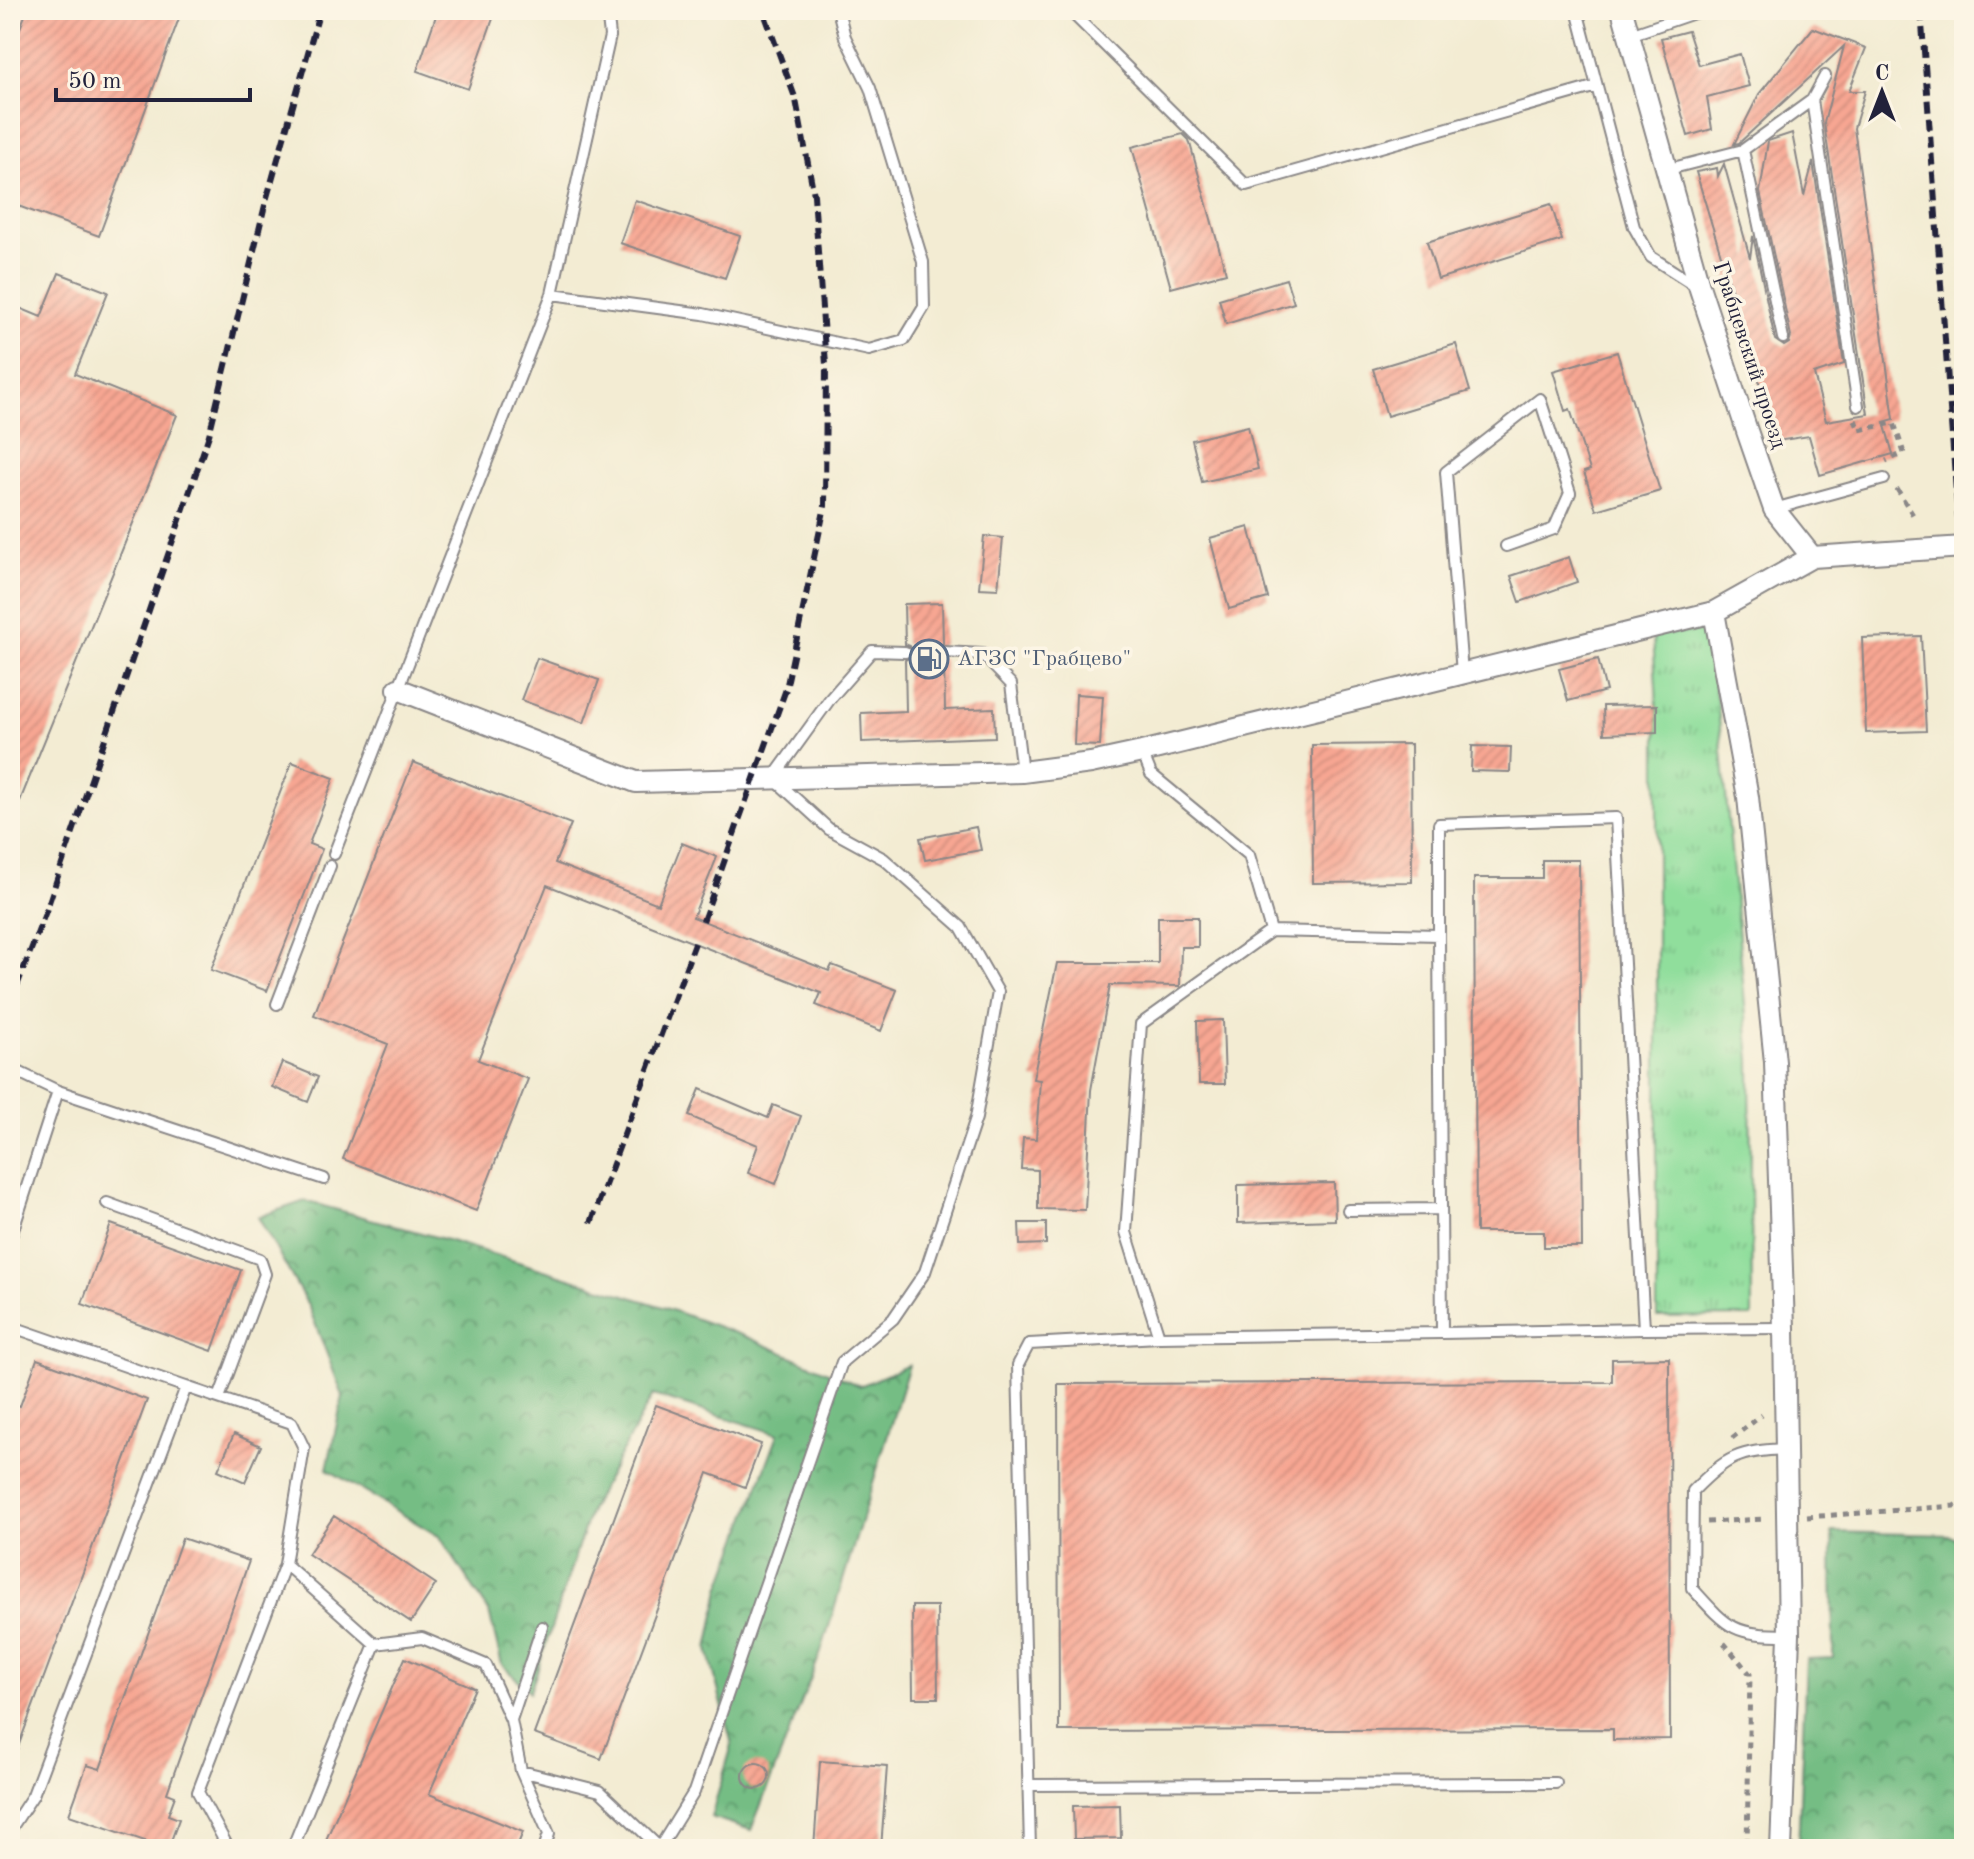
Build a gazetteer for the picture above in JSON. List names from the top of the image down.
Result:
{
  "streets": {
    "street": ["Грабцевский проезд"]
  },
  "places": {
    "fuel station": ["АГЗС \"Грабцево\""]
  },
  "scale_bar": "50 m",
  "north": "top"
}
